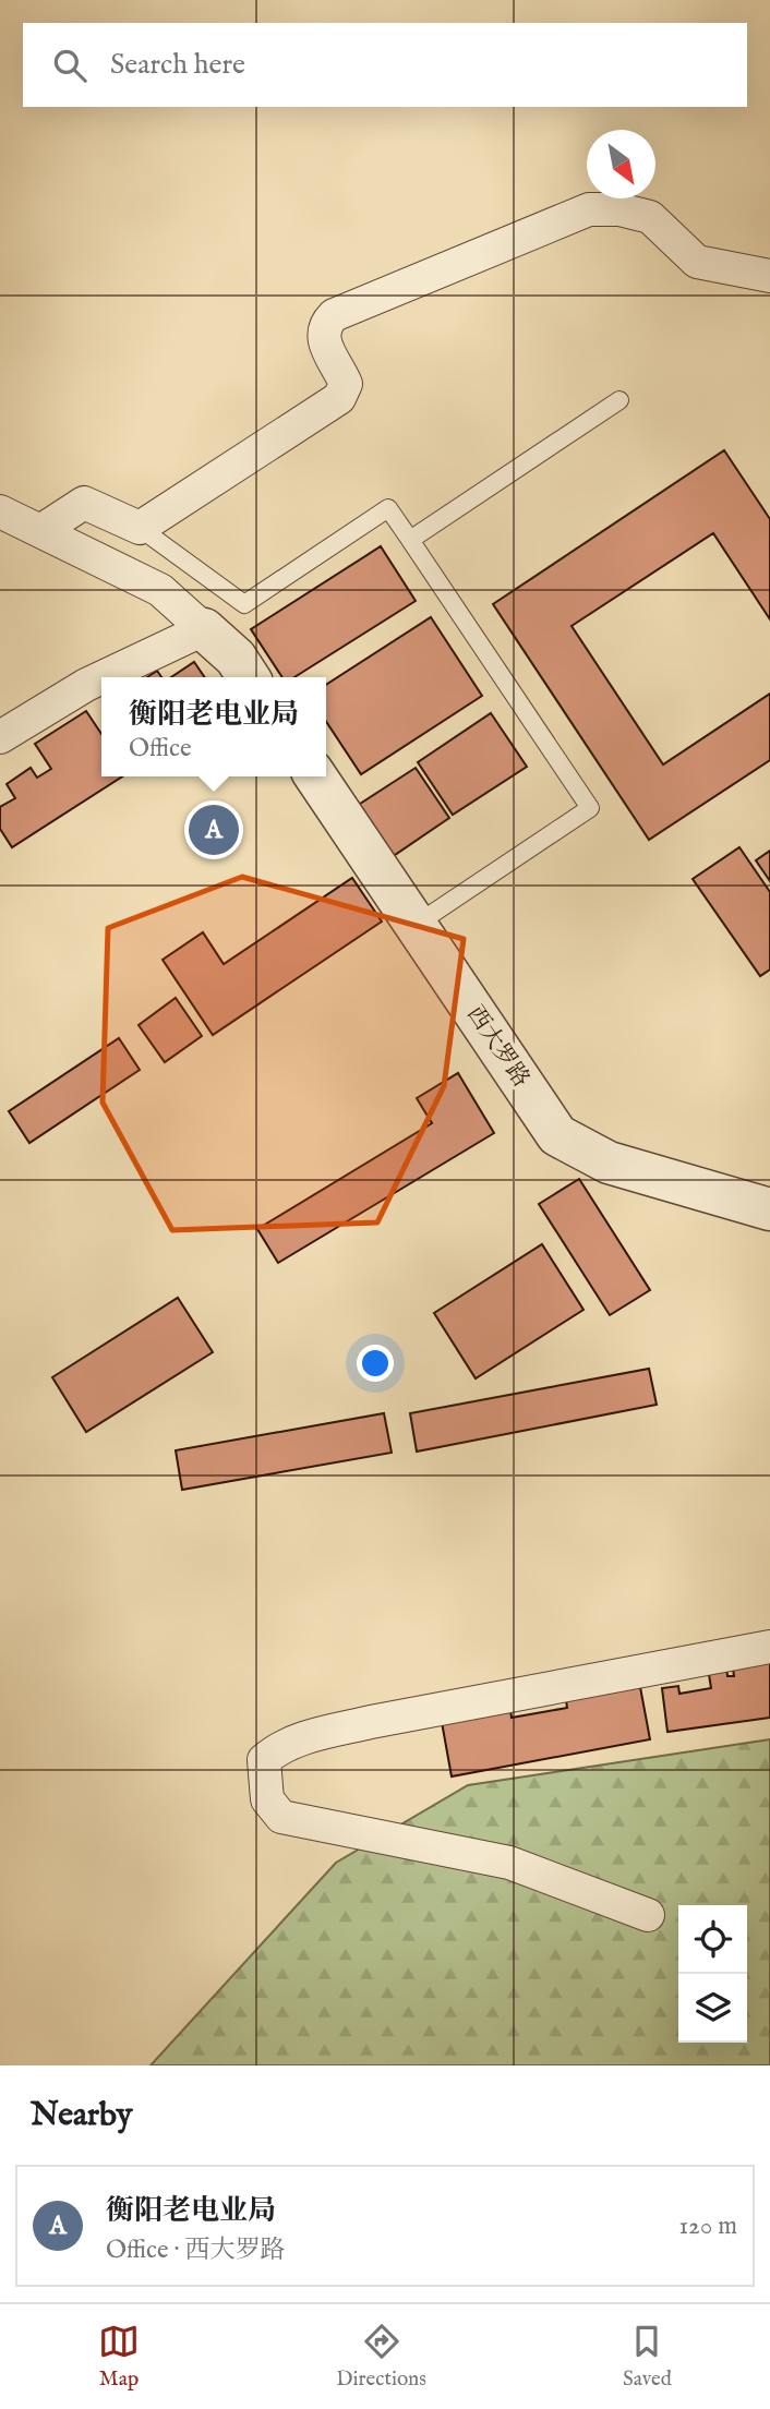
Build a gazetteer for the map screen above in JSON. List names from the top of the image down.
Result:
{
  "streets": {
    "street": ["西大罗路"]
  },
  "north": "bottom right",
  "page": {
    "search": "Search here",
    "popup": ["衡阳老电业局", "Office"],
    "pins": "A",
    "heading": "Nearby",
    "list": [
      {
        "mark": "A",
        "name": "衡阳老电业局",
        "note": "Office · 西大罗路",
        "value": "120 m"
      }
    ],
    "nav": ["Map", "Directions", "Saved"]
  }
}
